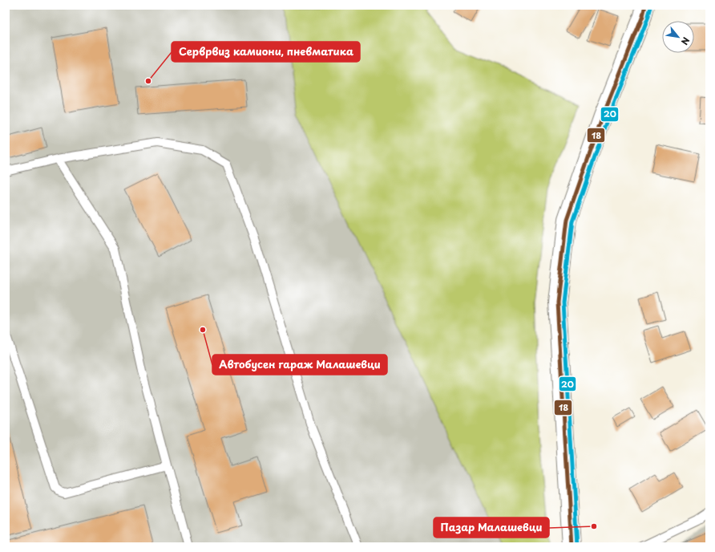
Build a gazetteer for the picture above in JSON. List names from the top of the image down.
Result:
{
  "places": ["Серврвиз камиони, пневматика", "Автобусен гараж Малашевци", "Пазар Малашевци"],
  "lines": ["transit line 18", "transit line 20"],
  "north": "bottom right"
}
